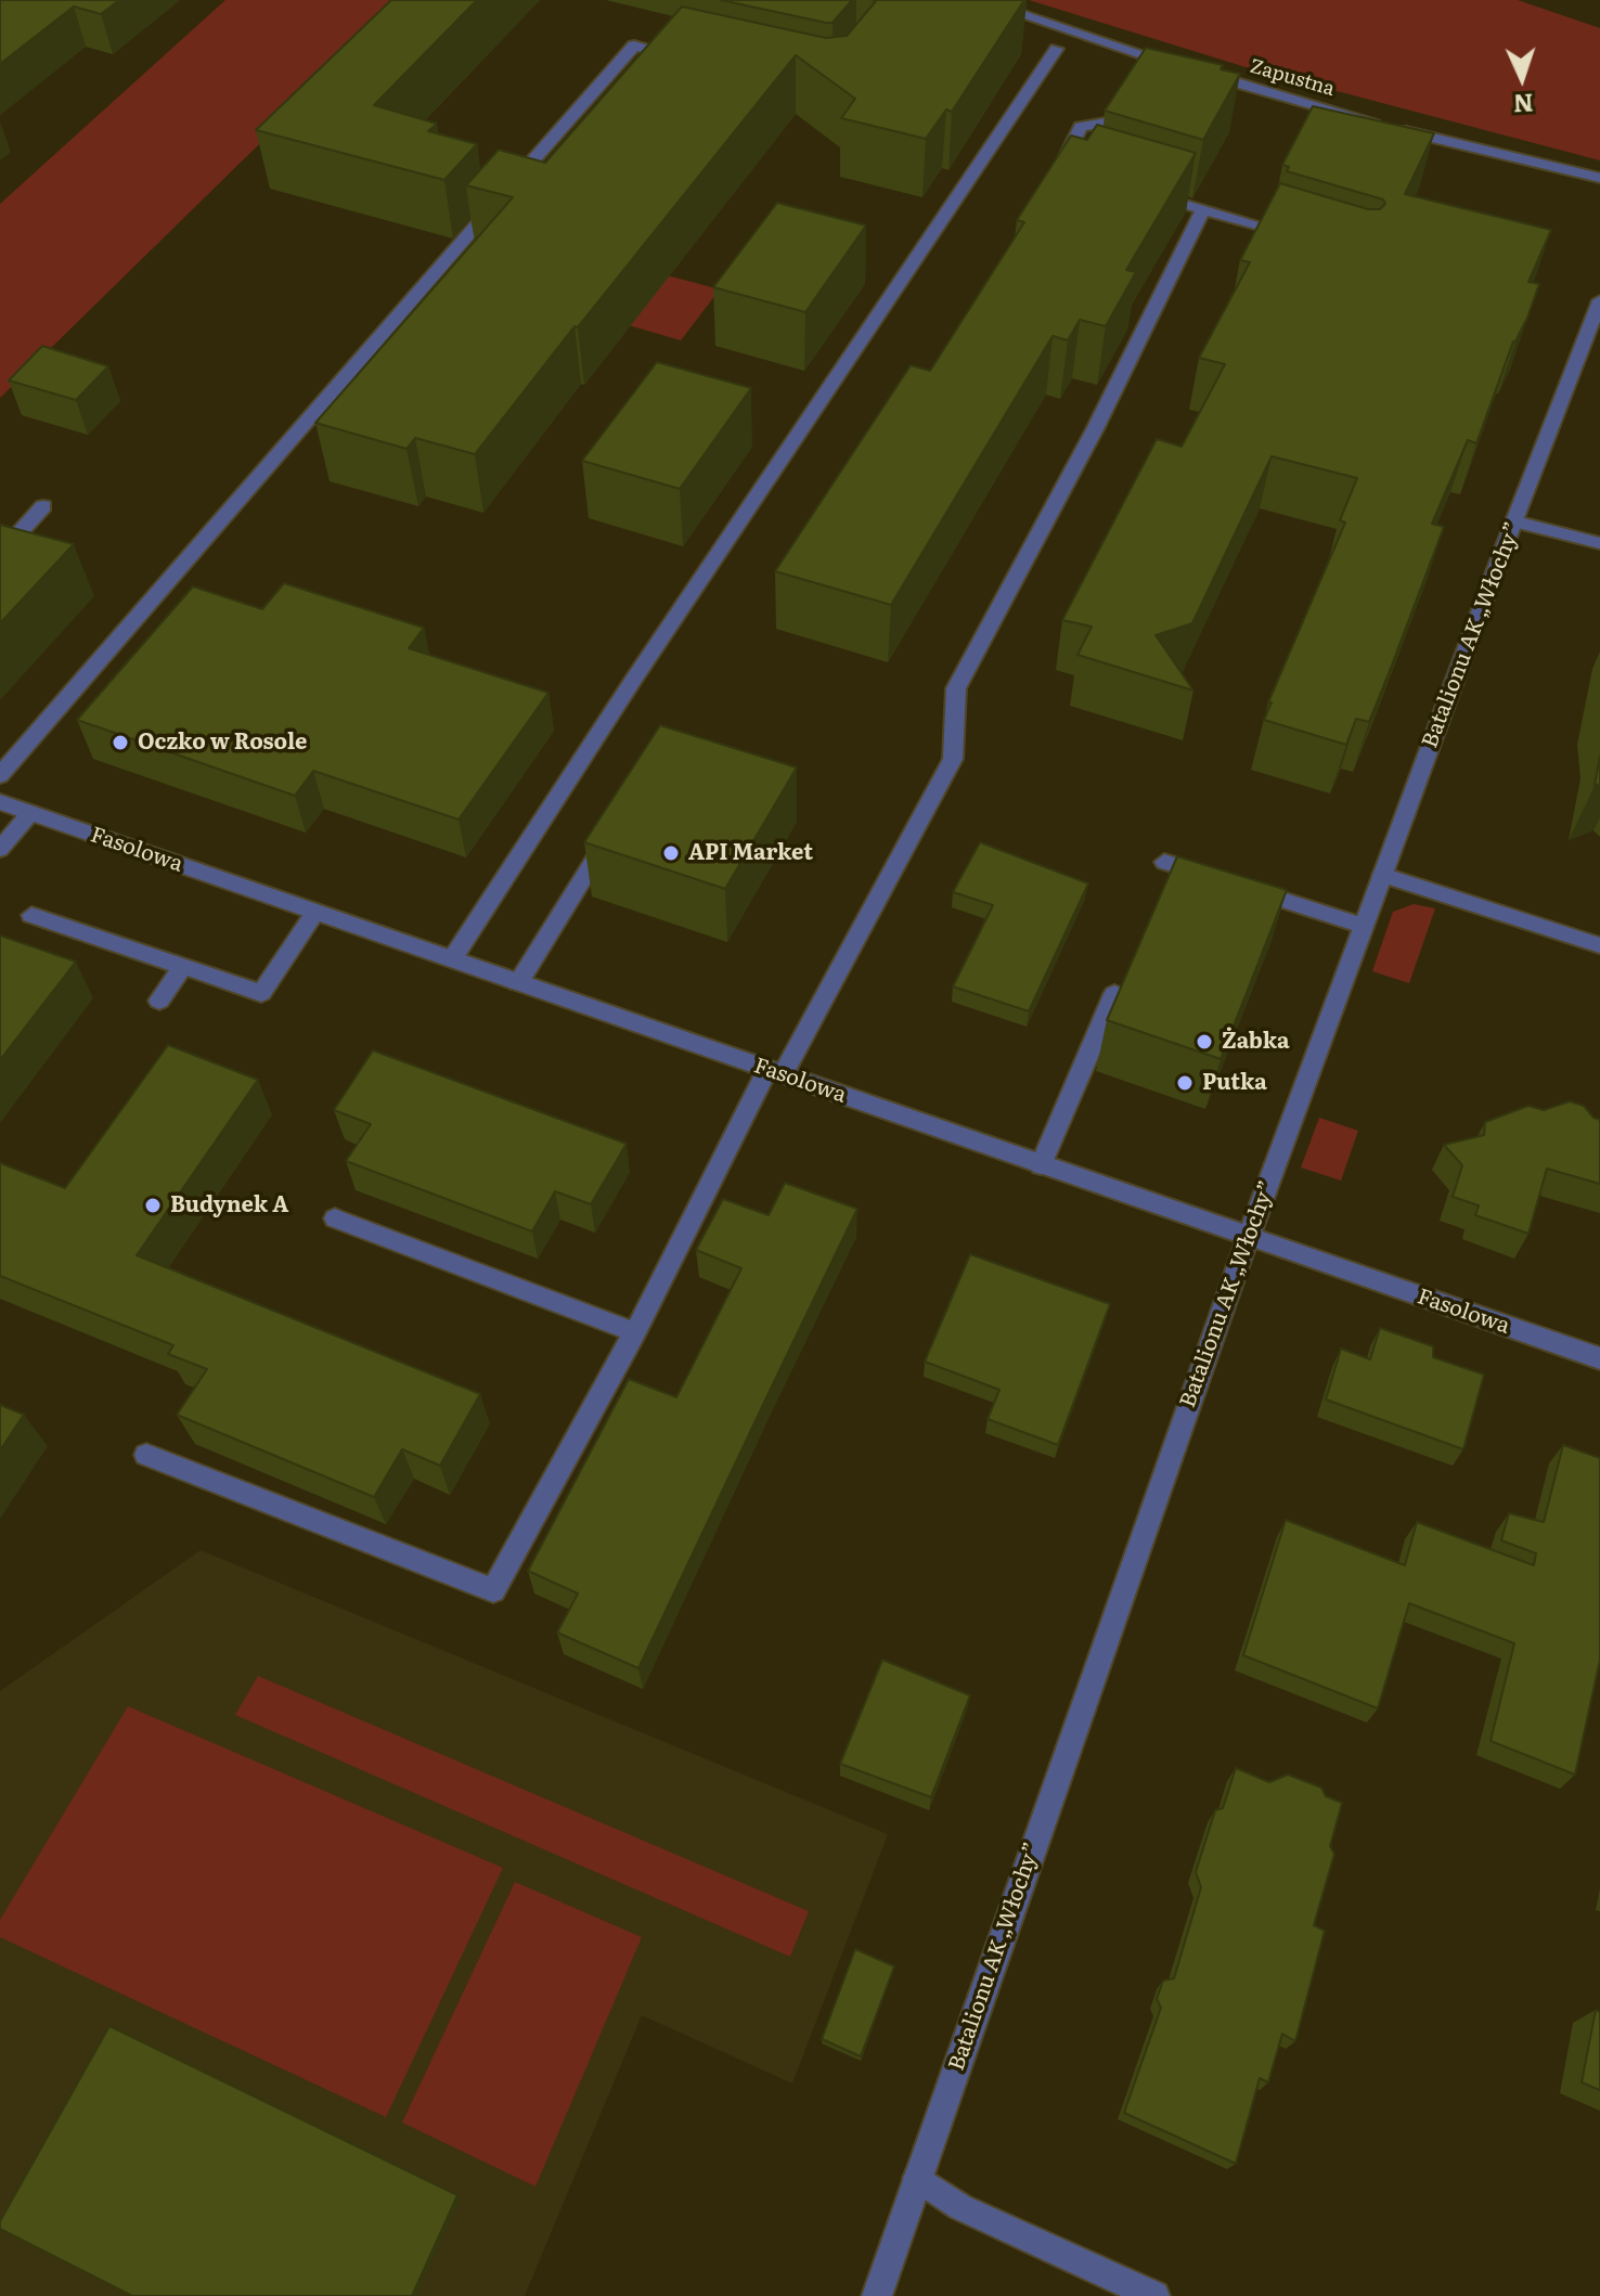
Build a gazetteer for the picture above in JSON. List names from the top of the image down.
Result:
{
  "streets": {
    "street": ["Zapustna", "Batalionu AK „Włochy”", "Fasolowa"]
  },
  "crossings": [
    ["Batalionu AK „Włochy”", "Fasolowa"]
  ],
  "places": [
    "Oczko w Rosole",
    "API Market",
    "Żabka",
    "Putka",
    "Budynek A"
  ],
  "north": "bottom"
}
